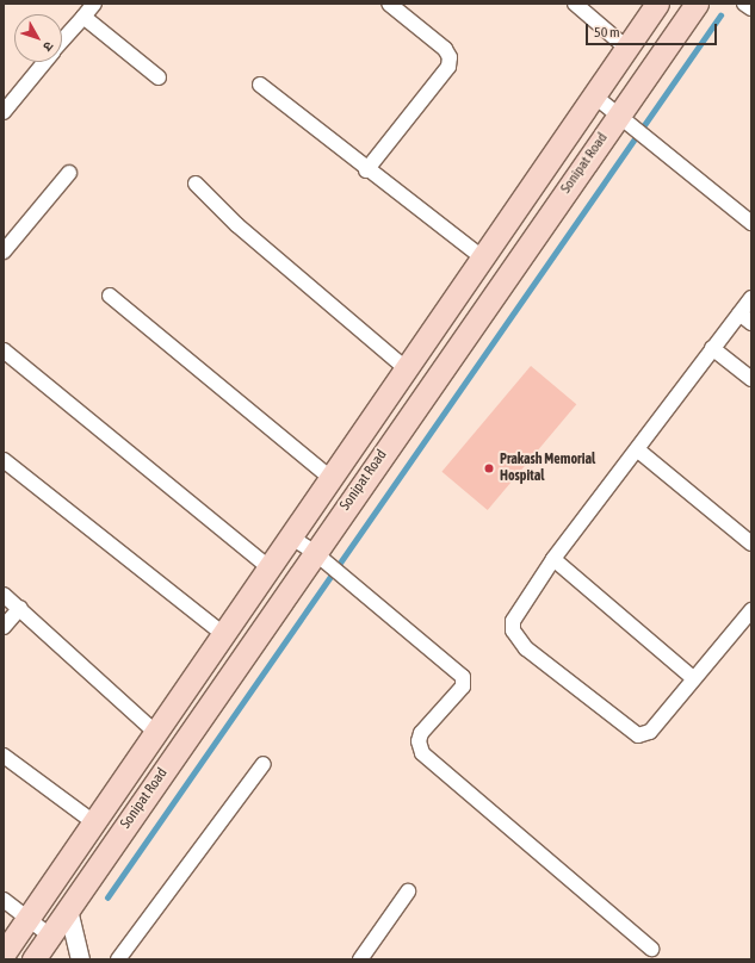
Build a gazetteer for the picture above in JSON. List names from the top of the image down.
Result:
{
  "streets": {
    "main road": ["Sonipat Road"]
  },
  "places": ["Prakash Memorial Hospital"],
  "scale_bar": "50 m",
  "north": "bottom right"
}
